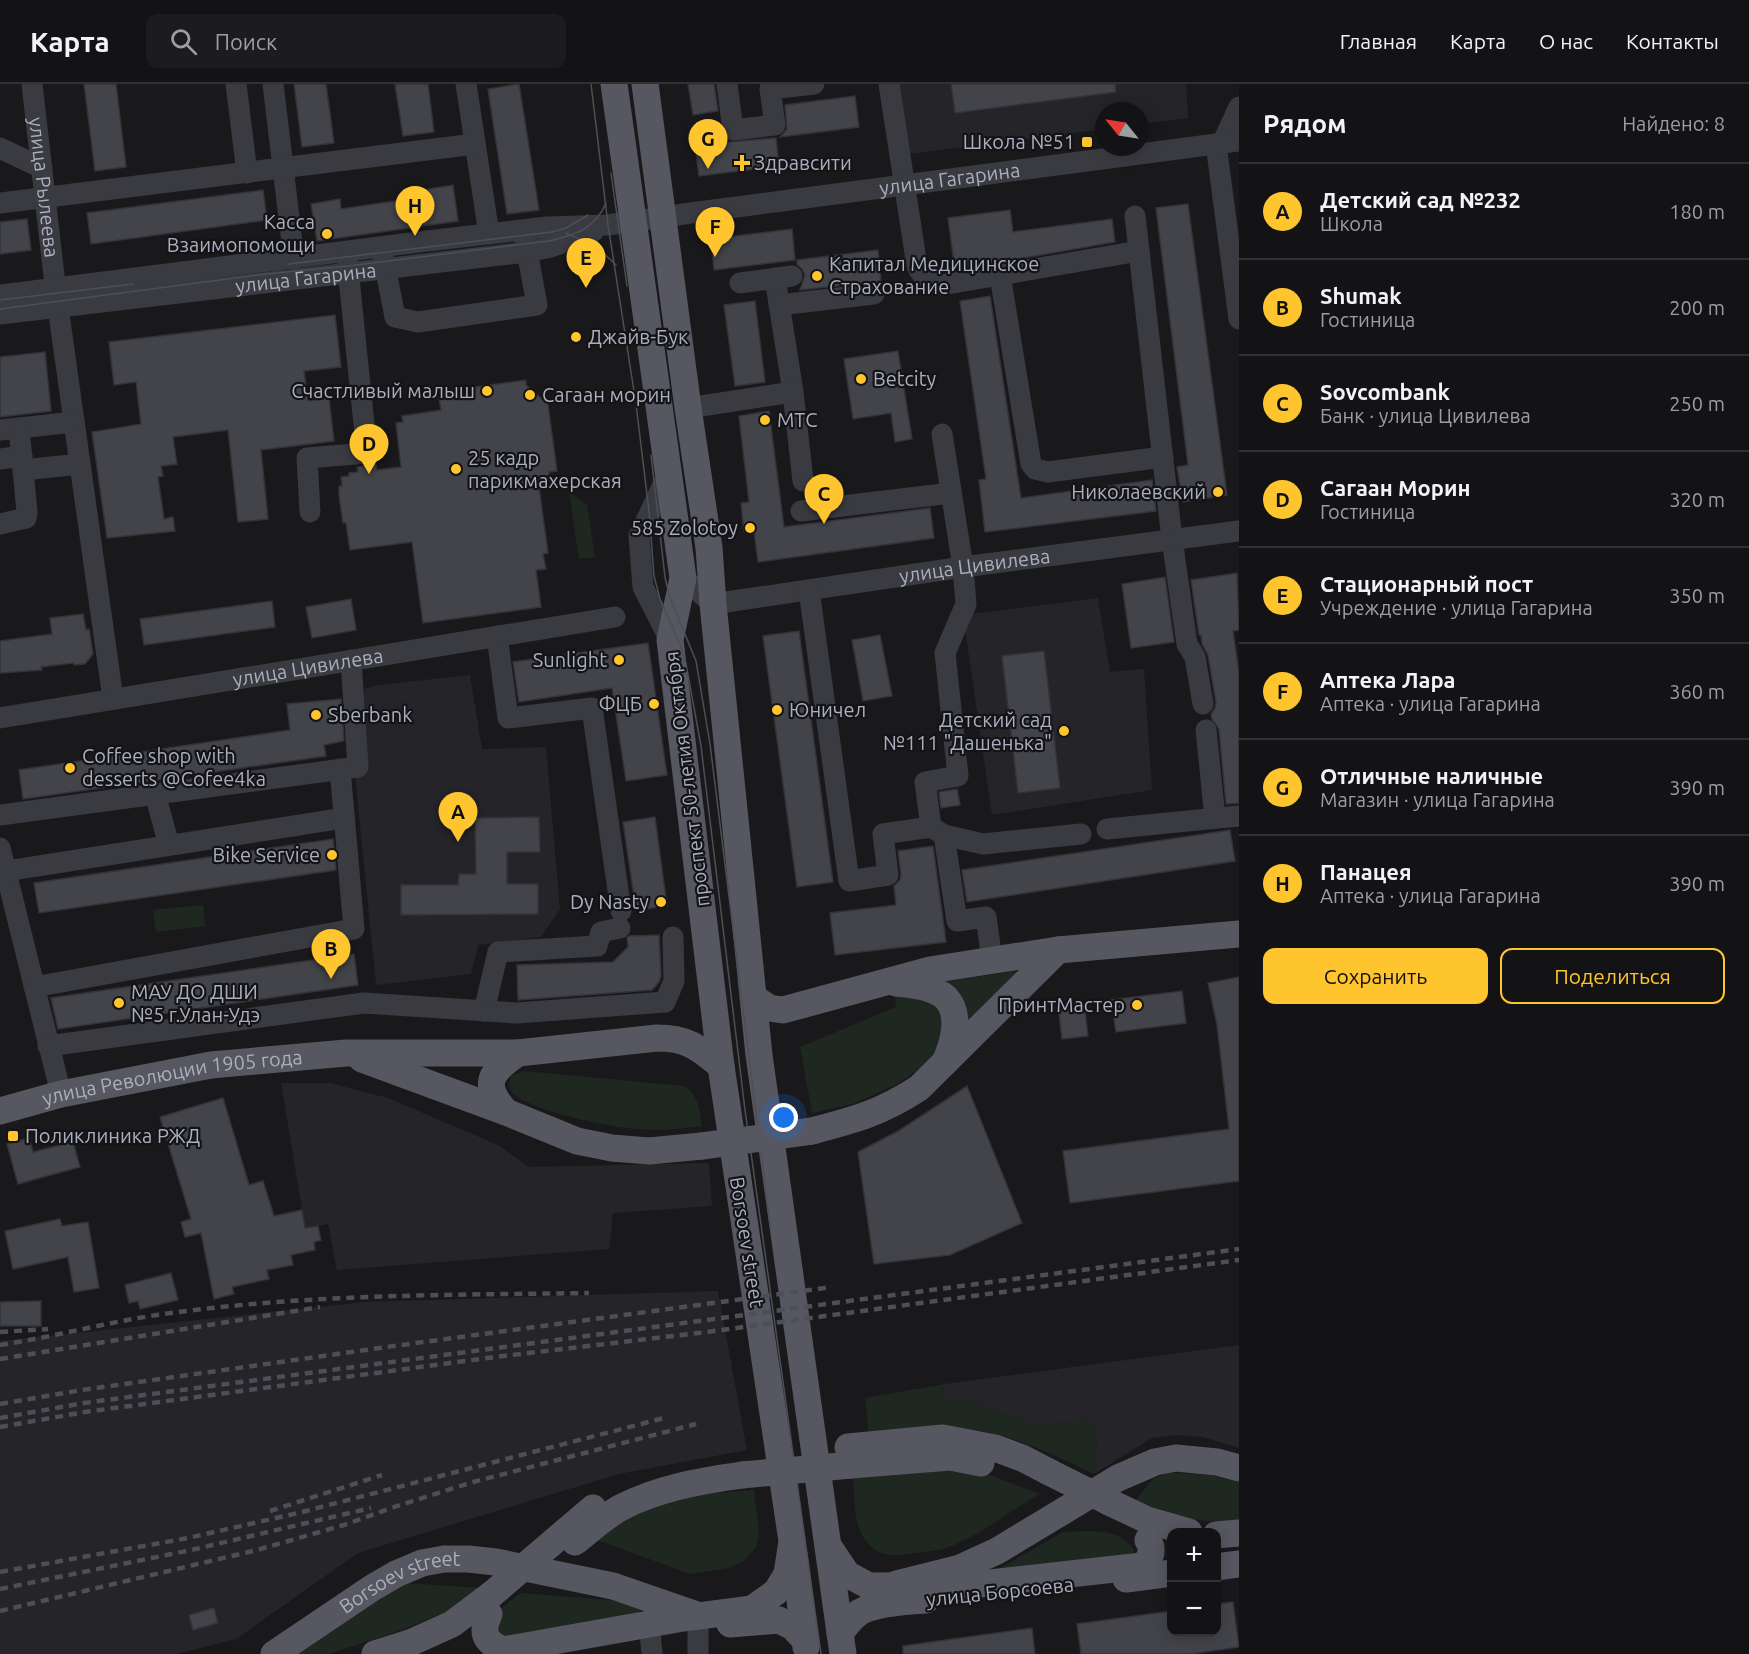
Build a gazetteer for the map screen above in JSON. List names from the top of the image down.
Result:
{
  "streets": {
    "main road": [
      "проспект 50-летия Октября",
      "улица Революции 1905 года",
      "Borsoev street",
      "улица Борсоева"
    ],
    "street": ["улица Гагарина", "улица Рылеева", "улица Цивилева"]
  },
  "crossings": [
    ["улица Гагарина", "улица Рылеева"],
    ["улица Гагарина", "проспект 50-летия Октября"],
    ["улица Рылеева", "улица Цивилева"],
    ["улица Цивилева", "проспект 50-летия Октября"],
    ["проспект 50-летия Октября", "Borsoev street"],
    ["проспект 50-летия Октября", "улица Борсоева"],
    ["улица Революции 1905 года", "Borsoev street"]
  ],
  "places": {
    "transit": ["Школа №51", "Поликлиника РЖД"],
    "health": ["Здравсити"],
    "other": [
      "Касса Взаимопомощи",
      "Капитал Медицинское Страхование",
      "Джайв-Бук",
      "Betcity",
      "Счастливый малыш",
      "Сагаан морин",
      "МТС",
      "25 кадр парикмахерская",
      "Николаевский",
      "585 Zolotoy",
      "Sunlight",
      "ФЦБ",
      "Юничел",
      "Sberbank",
      "Детский сад №111 \"Дашенька\"",
      "Coffee shop with desserts @Cofee4ka",
      "Bike Service",
      "Dy Nasty",
      "МАУ ДО ДШИ №5 г.Улан-Удэ",
      "ПринтМастер"
    ]
  },
  "north": "top left",
  "page": {
    "header": "Карта",
    "search": "Поиск",
    "nav": [
      "Главная",
      "Карта",
      "О нас",
      "Контакты"
    ],
    "heading": ["Рядом", "Найдено: 8"],
    "pins": [
      "G",
      "H",
      "F",
      "E",
      "D",
      "C",
      "A",
      "B"
    ],
    "list": [
      {
        "mark": "A",
        "name": "Детский сад №232",
        "note": "Школа",
        "value": "180 m"
      },
      {
        "mark": "B",
        "name": "Shumak",
        "note": "Гостиница",
        "value": "200 m"
      },
      {
        "mark": "C",
        "name": "Sovcombank",
        "note": "Банк · улица Цивилева",
        "value": "250 m"
      },
      {
        "mark": "D",
        "name": "Сагаан Морин",
        "note": "Гостиница",
        "value": "320 m"
      },
      {
        "mark": "E",
        "name": "Стационарный пост",
        "note": "Учреждение · улица Гагарина",
        "value": "350 m"
      },
      {
        "mark": "F",
        "name": "Аптека Лара",
        "note": "Аптека · улица Гагарина",
        "value": "360 m"
      },
      {
        "mark": "G",
        "name": "Отличные наличные",
        "note": "Магазин · улица Гагарина",
        "value": "390 m"
      },
      {
        "mark": "H",
        "name": "Панацея",
        "note": "Аптека · улица Гагарина",
        "value": "390 m"
      }
    ],
    "buttons": ["Сохранить", "Поделиться"],
    "map_buttons": ["+", "−"]
  }
}
